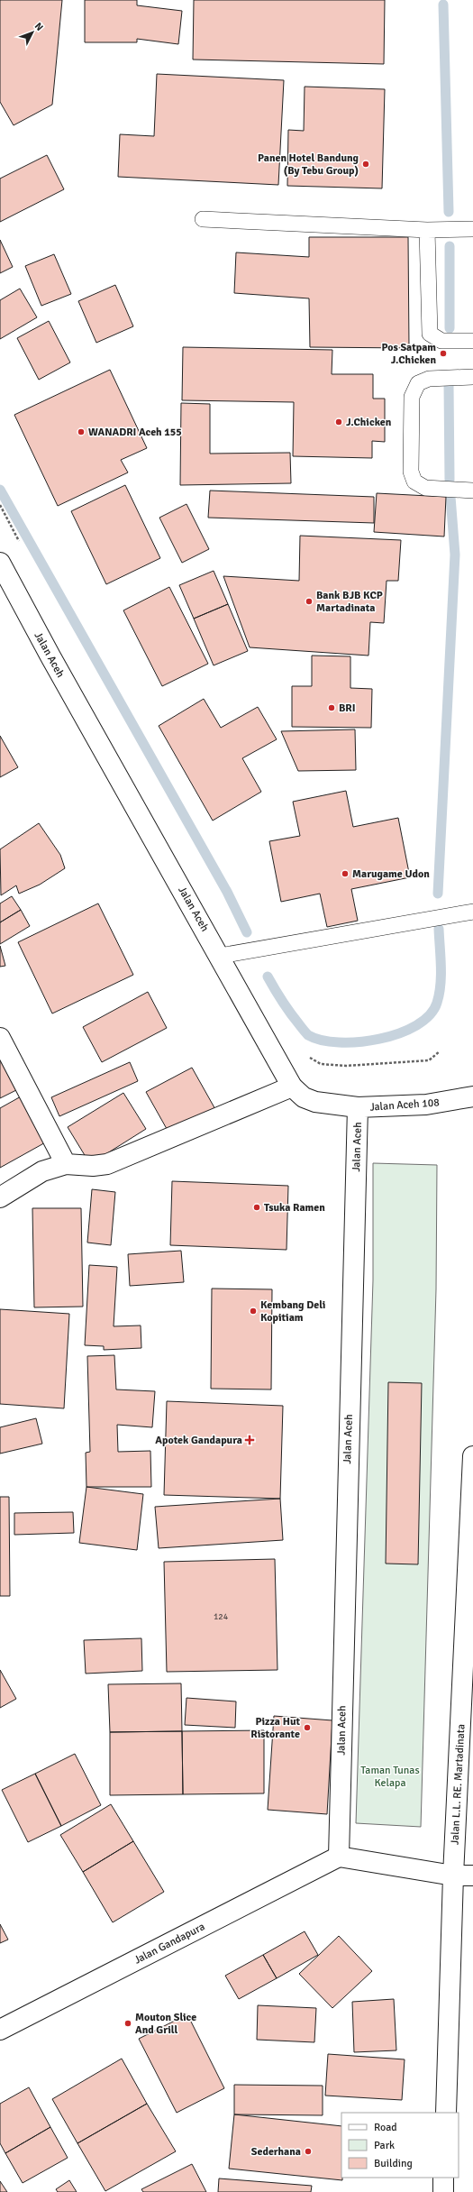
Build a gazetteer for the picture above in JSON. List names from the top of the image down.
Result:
{
  "streets": {
    "main road": [
      "Jalan Aceh",
      "Jalan Aceh 108",
      "Jalan L.L. RE. Martadinata",
      "Jalan Gandapura"
    ]
  },
  "crossings": [
    ["Jalan Aceh", "Jalan Aceh 108"],
    ["Jalan Aceh", "Jalan Gandapura"]
  ],
  "parks": ["Taman Tunas Kelapa"],
  "places": {
    "other": [
      "Panen Hotel Bandung (By Tebu Group)",
      "Pos Satpam J.Chicken",
      "J.Chicken",
      "WANADRI Aceh 155",
      "Bank BJB KCP Martadinata",
      "BRI",
      "Marugame Udon",
      "Tsuka Ramen",
      "Kembang Deli Kopitiam",
      "Pizza Hut Ristorante",
      "Mouton Slice And Grill",
      "Sederhana"
    ],
    "health": ["Apotek Gandapura"]
  },
  "house_numbers": ["124"],
  "legend": ["Road", "Park", "Building"],
  "north": "top right"
}
